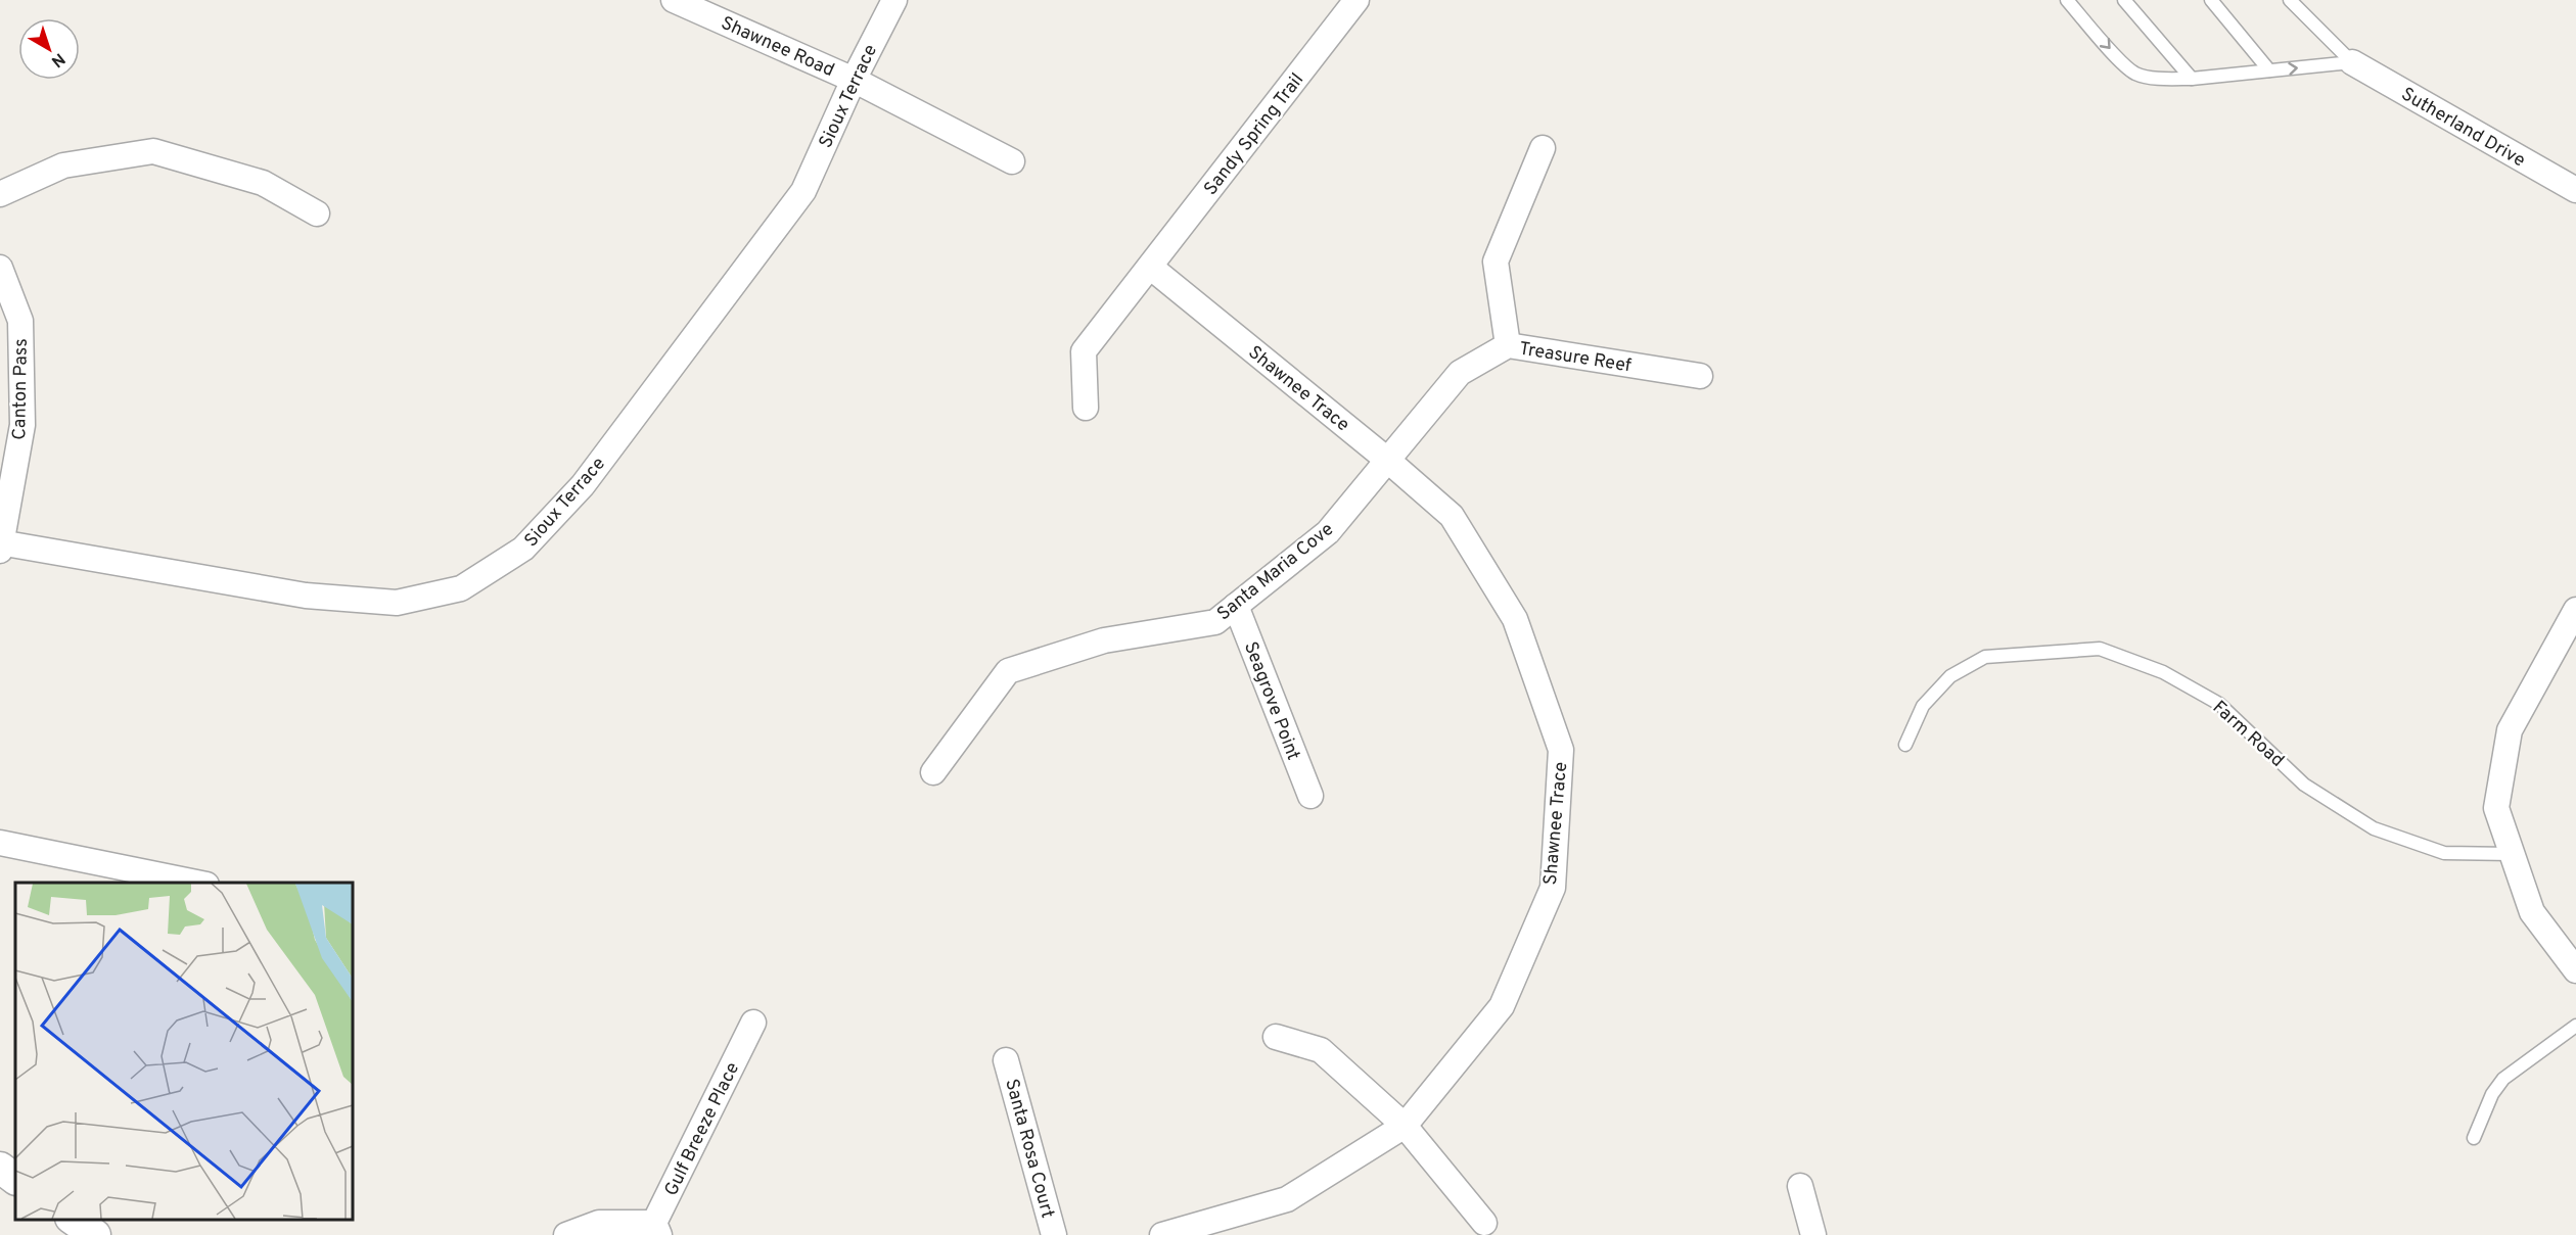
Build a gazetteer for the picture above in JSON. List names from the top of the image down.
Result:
{
  "streets": {
    "street": [
      "Shawnee Road",
      "Sioux Terrace",
      "Sutherland Drive",
      "Sandy Spring Trail",
      "Treasure Reef",
      "Shawnee Trace",
      "Canton Pass",
      "Santa Maria Cove",
      "Seagrove Point",
      "Gulf Breeze Place",
      "Santa Rosa Court"
    ],
    "lane": ["Farm Road"]
  },
  "crossings": [
    ["Shawnee Road", "Sioux Terrace"],
    ["Sioux Terrace", "Canton Pass"],
    ["Sandy Spring Trail", "Shawnee Trace"],
    ["Treasure Reef", "Shawnee Trace"],
    ["Treasure Reef", "Santa Maria Cove"],
    ["Shawnee Trace", "Santa Maria Cove"],
    ["Santa Maria Cove", "Seagrove Point"]
  ],
  "north": "bottom right"
}
